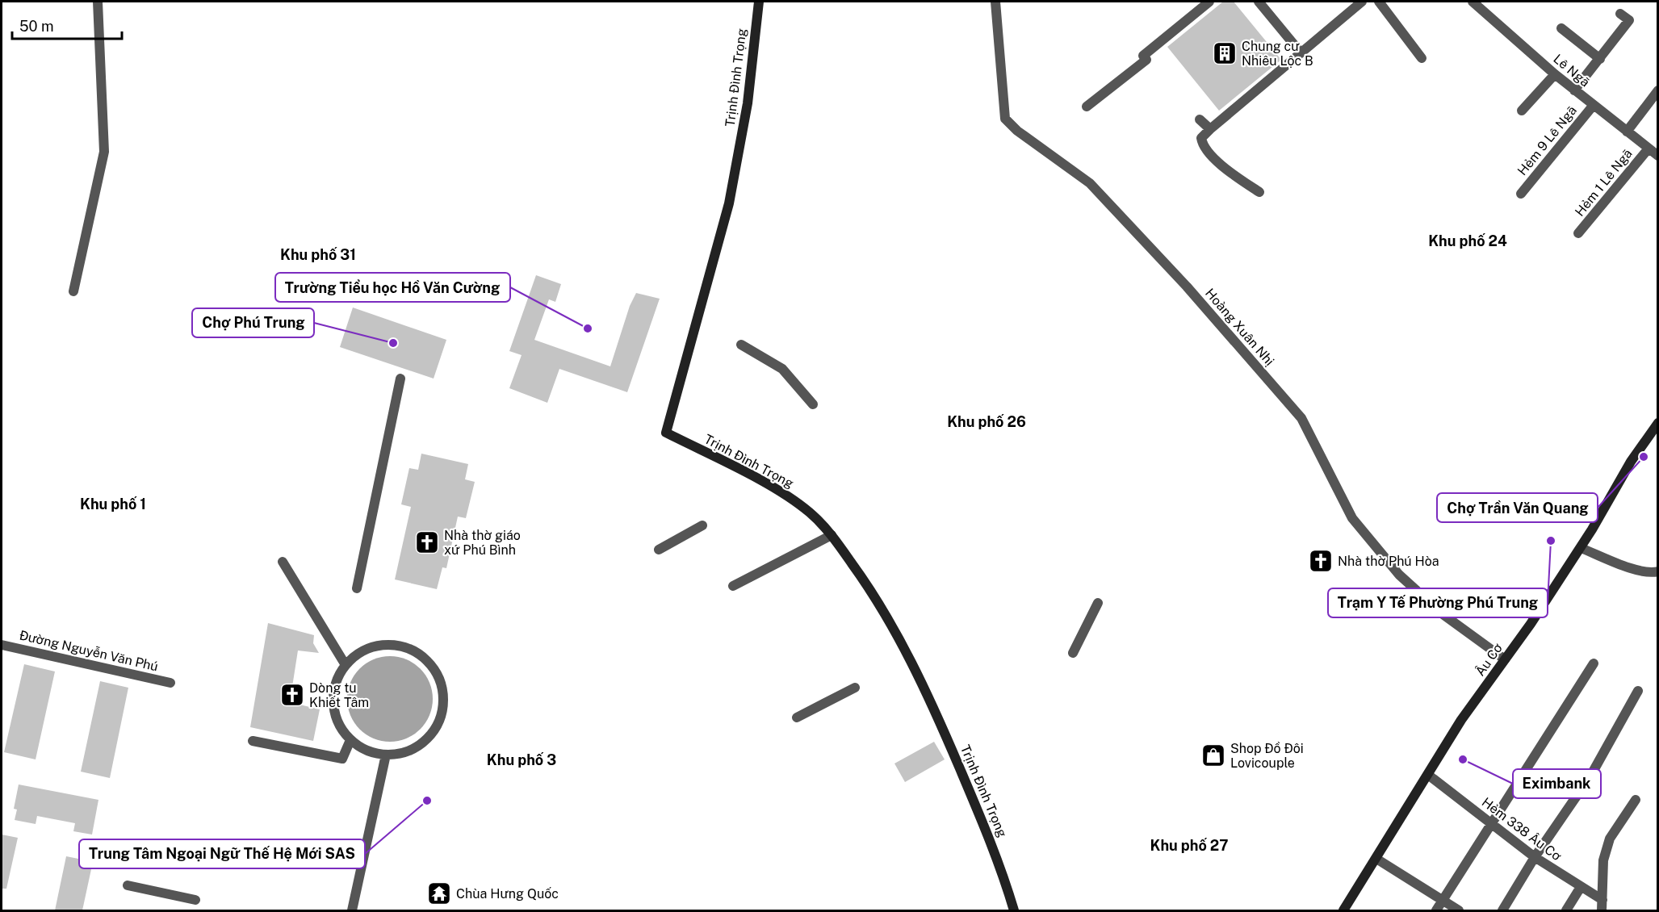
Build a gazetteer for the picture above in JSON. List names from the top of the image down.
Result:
{
  "streets": {
    "street": [
      "Lê Ngã",
      "Trịnh Đình Trọng",
      "Hẻm 9 Lê Ngã",
      "Hẻm 1 Lê Ngã",
      "Hoàng Xuân Nhị",
      "Đường Nguyễn Văn Phú",
      "Âu Cơ",
      "Hẻm 338 Âu Cơ"
    ]
  },
  "crossings": [
    ["Lê Ngã", "Hẻm 9 Lê Ngã"],
    ["Lê Ngã", "Hẻm 1 Lê Ngã"],
    ["Hoàng Xuân Nhị", "Âu Cơ"],
    ["Âu Cơ", "Hẻm 338 Âu Cơ"]
  ],
  "districts": [
    "Khu phố 24",
    "Khu phố 31",
    "Khu phố 26",
    "Khu phố 1",
    "Khu phố 3",
    "Khu phố 27"
  ],
  "places": {
    "building": ["Chung cư Nhiêu Lộc B"],
    "other": [
      "Trường Tiểu học Hồ Văn Cường",
      "Chợ Phú Trung",
      "Chợ Trần Văn Quang",
      "Trạm Y Tế Phường Phú Trung",
      "Eximbank",
      "Trung Tâm Ngoại Ngữ Thế Hệ Mới SAS"
    ],
    "church": ["Nhà thờ giáo xứ Phú Bình", "Nhà thờ Phú Hòa", "Dòng tu Khiết Tâm"],
    "shop": ["Shop Đồ Đôi Lovicouple"],
    "temple": ["Chùa Hưng Quốc"]
  },
  "scale_bar": "50 m"
}
